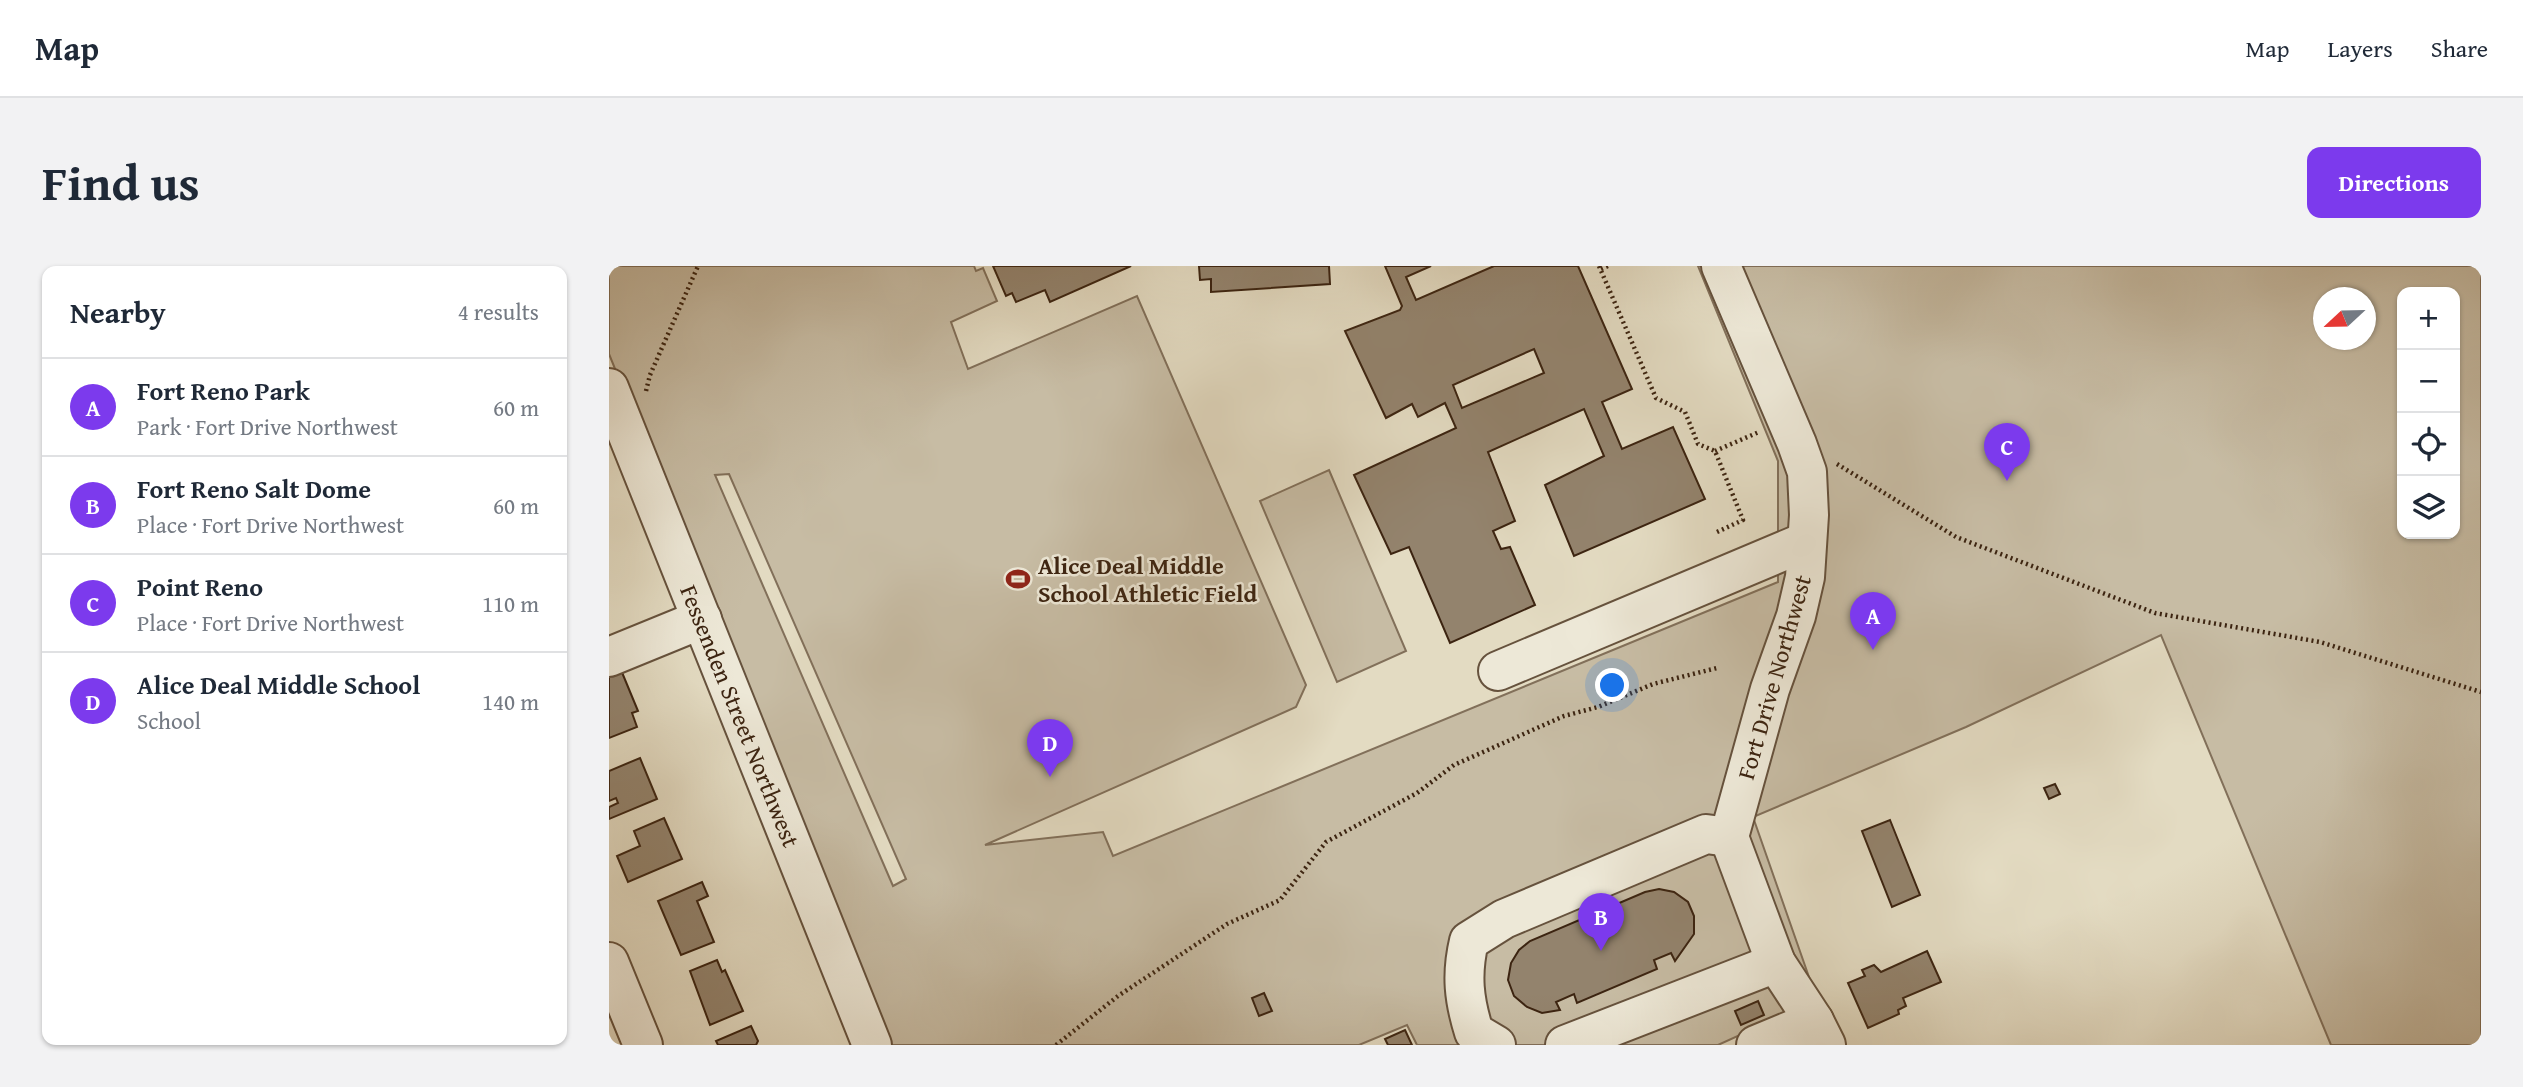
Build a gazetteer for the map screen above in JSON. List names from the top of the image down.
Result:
{
  "streets": {
    "street": ["Fort Drive Northwest", "Fessenden Street Northwest"]
  },
  "places": {
    "sports": ["Alice Deal Middle School Athletic Field"]
  },
  "north": "left",
  "page": {
    "header": "Map",
    "nav": ["Map", "Layers", "Share"],
    "title": "Find us",
    "buttons": "Directions",
    "heading": ["Nearby", "4 results"],
    "map_buttons": ["+", "−"],
    "list": [
      {
        "mark": "A",
        "name": "Fort Reno Park",
        "note": "Park · Fort Drive Northwest",
        "value": "60 m"
      },
      {
        "mark": "B",
        "name": "Fort Reno Salt Dome",
        "note": "Place · Fort Drive Northwest",
        "value": "60 m"
      },
      {
        "mark": "C",
        "name": "Point Reno",
        "note": "Place · Fort Drive Northwest",
        "value": "110 m"
      },
      {
        "mark": "D",
        "name": "Alice Deal Middle School",
        "note": "School",
        "value": "140 m"
      }
    ],
    "pins": [
      "C",
      "A",
      "D",
      "B"
    ]
  }
}
